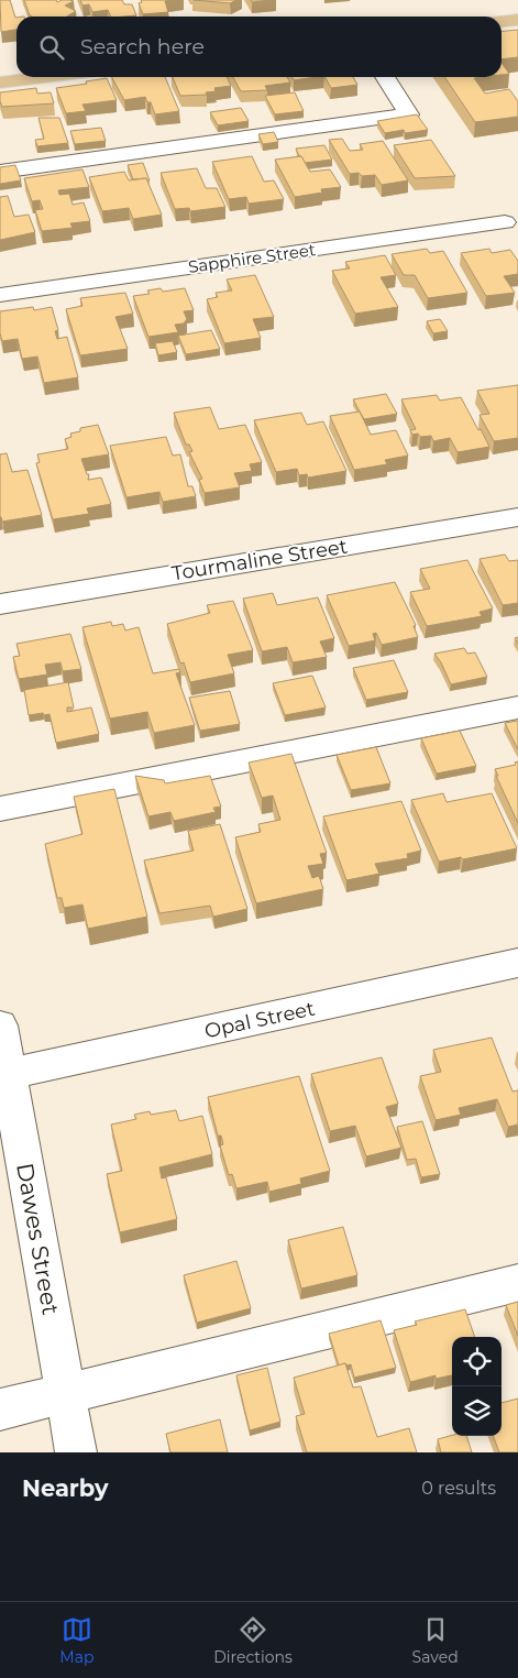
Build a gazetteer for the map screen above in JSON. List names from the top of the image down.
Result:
{
  "streets": {
    "street": [
      "Sapphire Street",
      "Tourmaline Street",
      "Opal Street",
      "Dawes Street"
    ]
  },
  "crossings": [
    ["Opal Street", "Dawes Street"]
  ],
  "page": {
    "search": "Search here",
    "heading": ["Nearby", "0 results"],
    "nav": ["Map", "Directions", "Saved"]
  }
}
